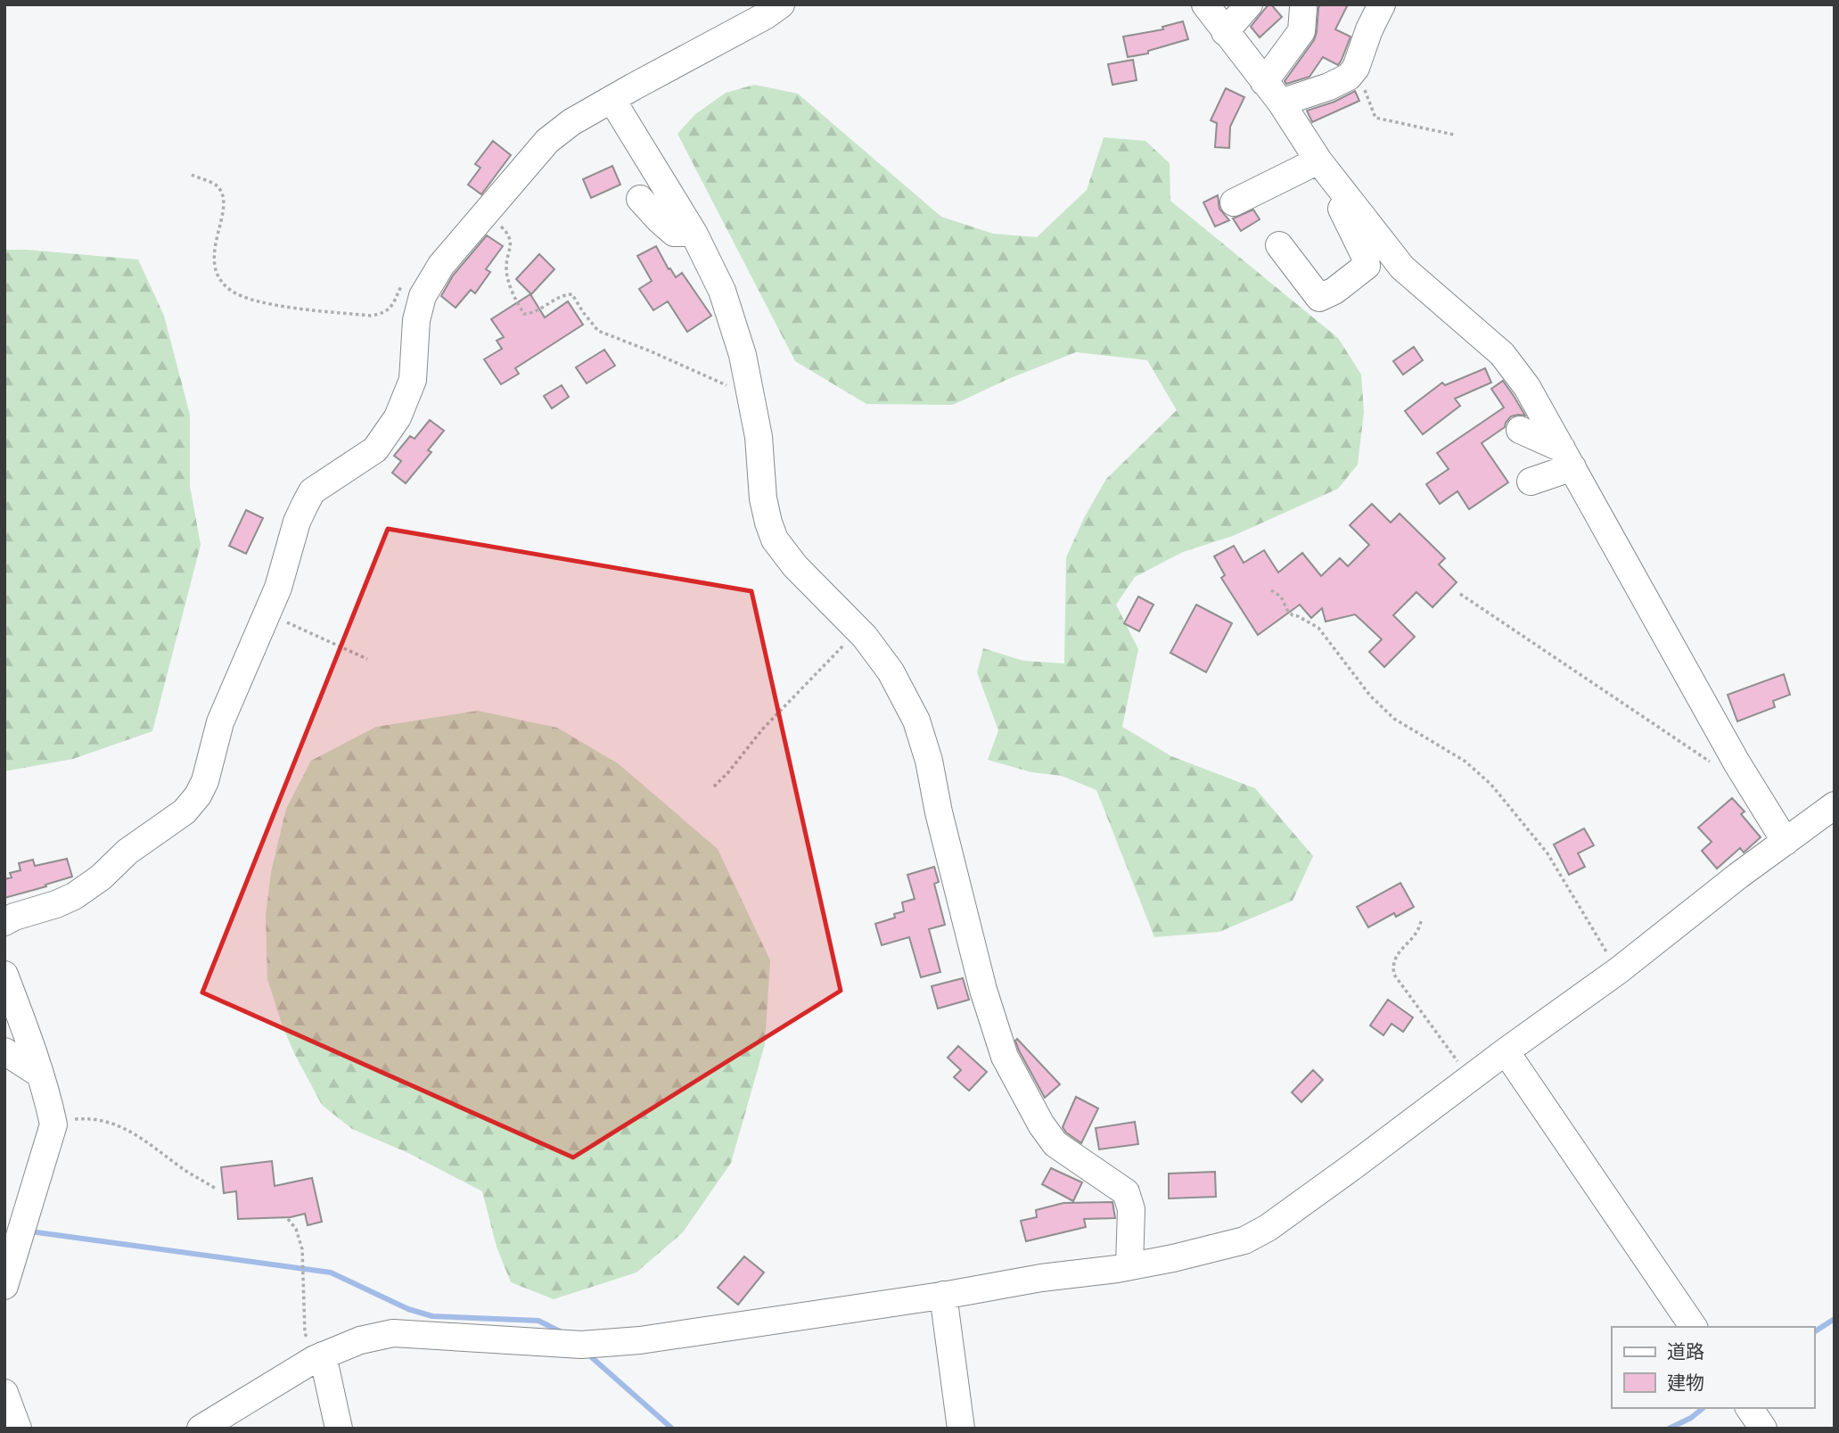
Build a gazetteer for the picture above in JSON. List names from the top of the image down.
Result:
{
  "legend": ["道路", "建物"]
}
